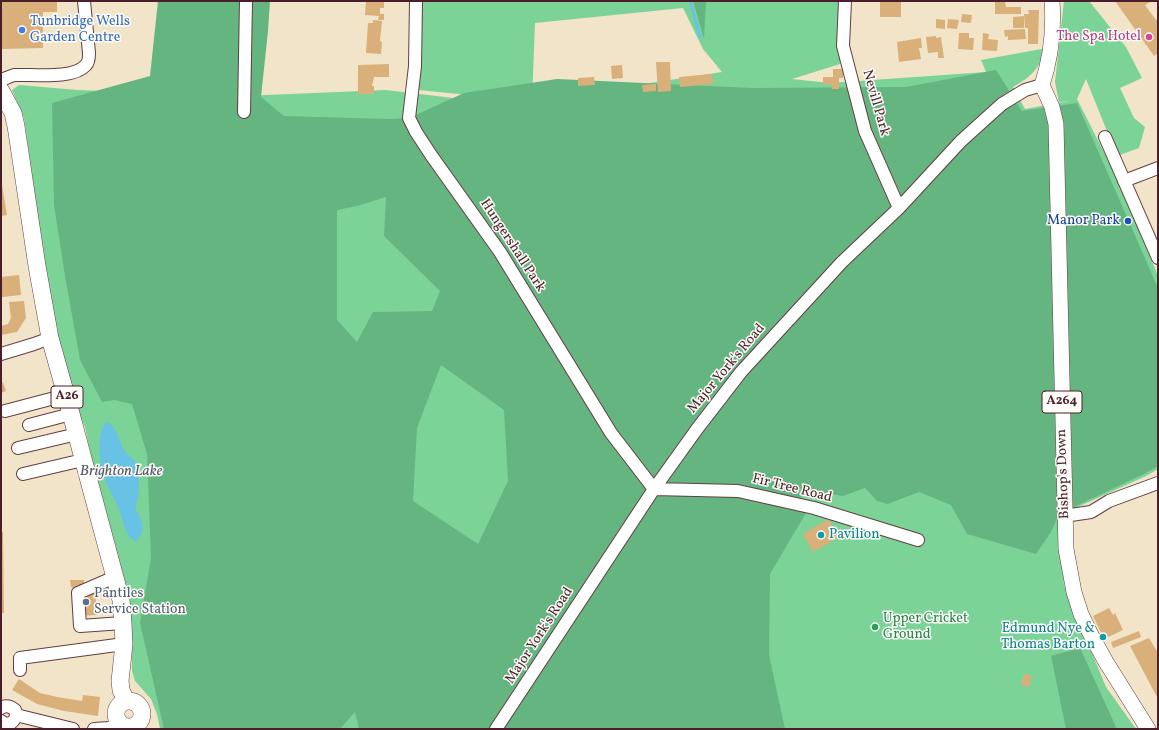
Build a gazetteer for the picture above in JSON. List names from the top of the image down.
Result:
{
  "streets": {
    "highway": ["A26"],
    "main road": ["A264", "Bishop's Down"],
    "street": [
      "Nevill Park",
      "Hungershall Park",
      "Major York's Road",
      "Fir Tree Road"
    ]
  },
  "crossings": [
    ["Nevill Park", "Major York's Road"],
    ["Hungershall Park", "Major York's Road"],
    ["Hungershall Park", "Fir Tree Road"],
    ["Major York's Road", "Bishop's Down"],
    ["Major York's Road", "Fir Tree Road"]
  ],
  "water": ["Brighton Lake"],
  "places": [
    "Tunbridge Wells Garden Centre",
    "The Spa Hotel",
    "Manor Park",
    "Pavilion",
    "Pantiles Service Station",
    "Upper Cricket Ground",
    "Edmund Nye & Thomas Barton"
  ]
}
